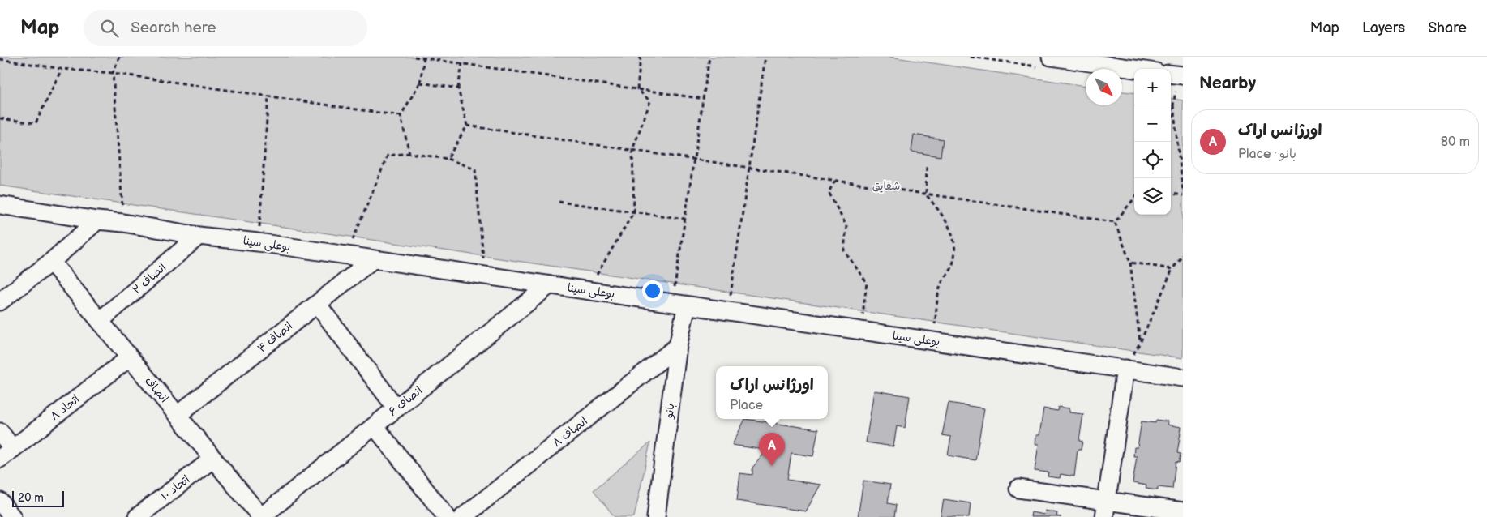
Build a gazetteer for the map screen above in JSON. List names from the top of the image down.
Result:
{
  "streets": {
    "street": [
      "بوعلی سینا",
      "انصاف ۲",
      "انصاف ۴",
      "انصاف",
      "انصاف ۶",
      "اتحاد ۸",
      "بانو",
      "انصاف ۸",
      "اتحاد ۱۰"
    ]
  },
  "crossings": [
    ["بوعلی سینا", "انصاف ۲"],
    ["بوعلی سینا", "انصاف ۴"],
    ["بوعلی سینا", "انصاف ۶"],
    ["بوعلی سینا", "بانو"],
    ["انصاف ۲", "انصاف"],
    ["انصاف ۴", "انصاف"],
    ["انصاف", "انصاف ۶"],
    ["انصاف", "اتحاد ۸"],
    ["انصاف", "اتحاد ۱۰"],
    ["بانو", "انصاف ۸"]
  ],
  "parks": ["شقایق"],
  "scale_bar": "20 m",
  "north": "bottom right",
  "page": {
    "header": "Map",
    "search": "Search here",
    "nav": ["Map", "Layers", "Share"],
    "heading": "Nearby",
    "map_buttons": ["+", "−"],
    "list": [
      {
        "mark": "A",
        "name": "اورژانس اراک",
        "note": "Place · بانو",
        "value": "80 m"
      }
    ],
    "popup": ["اورژانس اراک", "Place"],
    "pins": "A",
    "scale": "20 m"
  }
}
